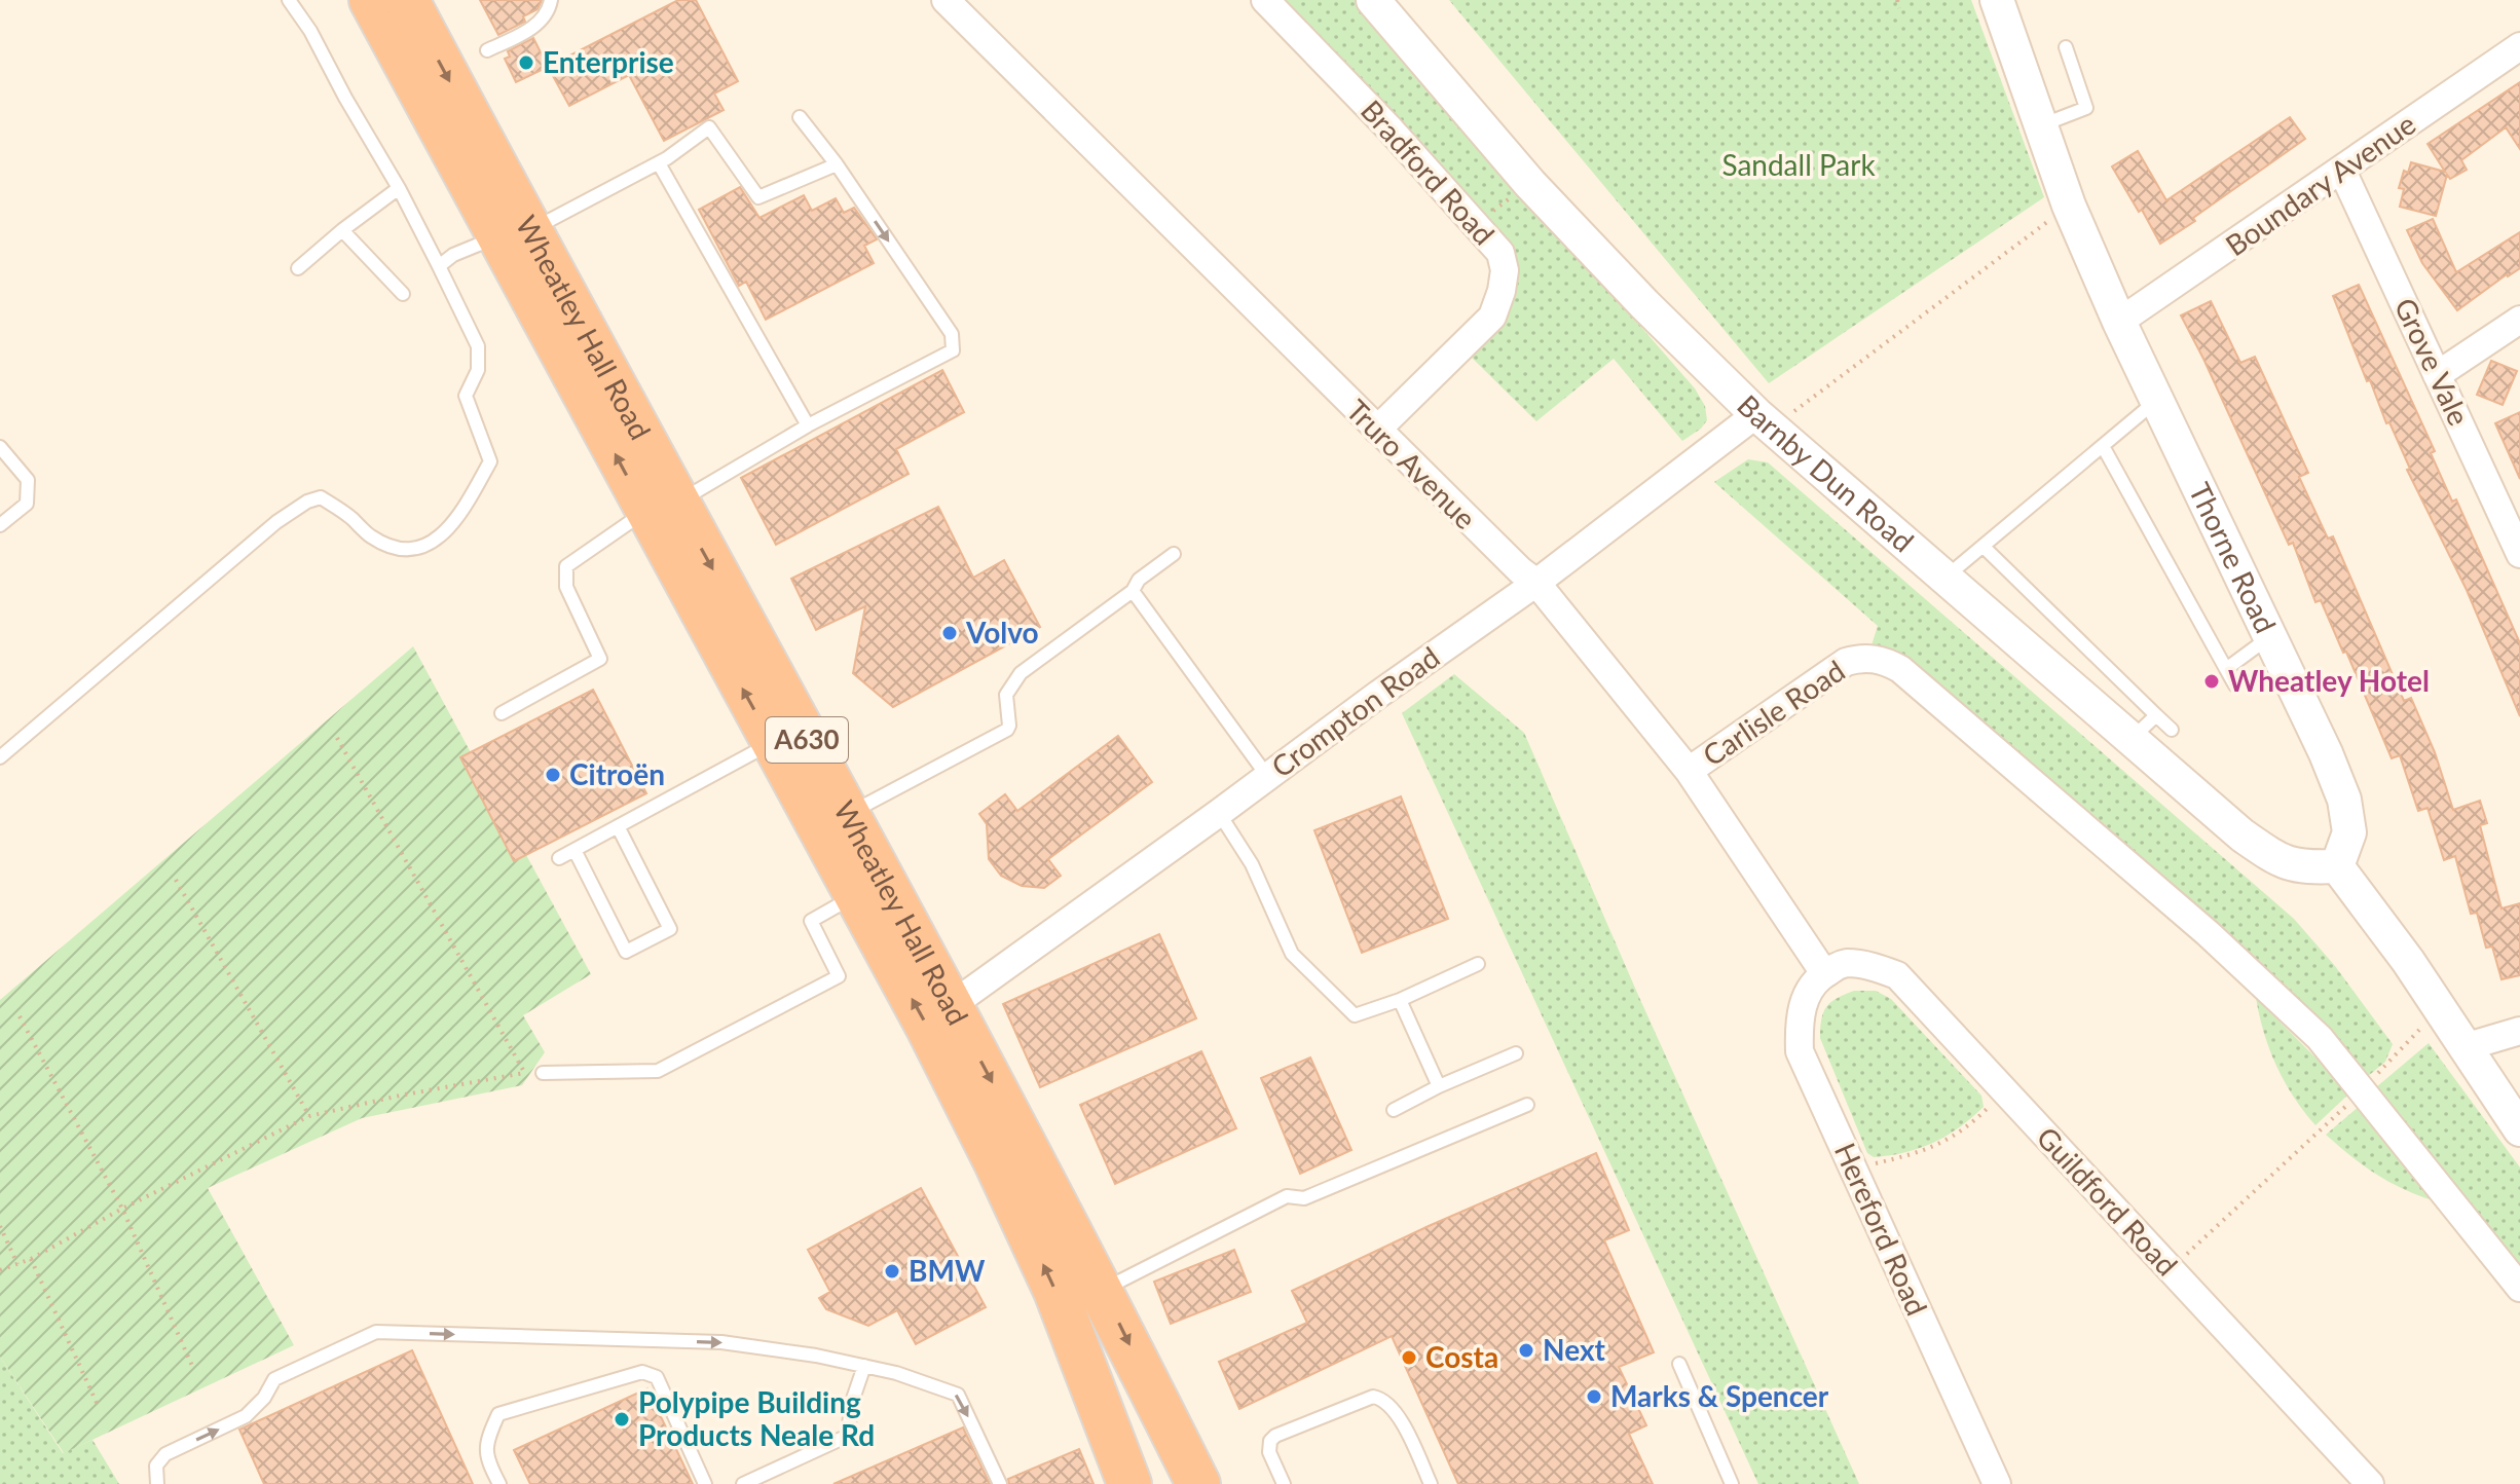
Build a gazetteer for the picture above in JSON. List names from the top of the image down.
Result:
{
  "streets": {
    "highway": ["Wheatley Hall Road", "A630"],
    "street": [
      "Bradford Road",
      "Boundary Avenue",
      "Grove Vale",
      "Truro Avenue",
      "Barnby Dun Road",
      "Thorne Road",
      "Crompton Road",
      "Carlisle Road",
      "Guildford Road",
      "Hereford Road"
    ]
  },
  "crossings": [
    ["Bradford Road", "Truro Avenue"],
    ["Boundary Avenue", "Grove Vale"],
    ["Boundary Avenue", "Thorne Road"],
    ["Wheatley Hall Road", "Crompton Road"],
    ["Truro Avenue", "Crompton Road"],
    ["Truro Avenue", "Carlisle Road"],
    ["Truro Avenue", "Guildford Road"],
    ["Truro Avenue", "Hereford Road"],
    ["Barnby Dun Road", "Thorne Road"],
    ["Barnby Dun Road", "Crompton Road"],
    ["Guildford Road", "Hereford Road"]
  ],
  "parks": ["Sandall Park"],
  "places": [
    "Enterprise",
    "Volvo",
    "Wheatley Hotel",
    "Citroën",
    "BMW",
    "Next",
    "Costa",
    "Marks & Spencer",
    "Polypipe Building Products Neale Rd"
  ]
}
